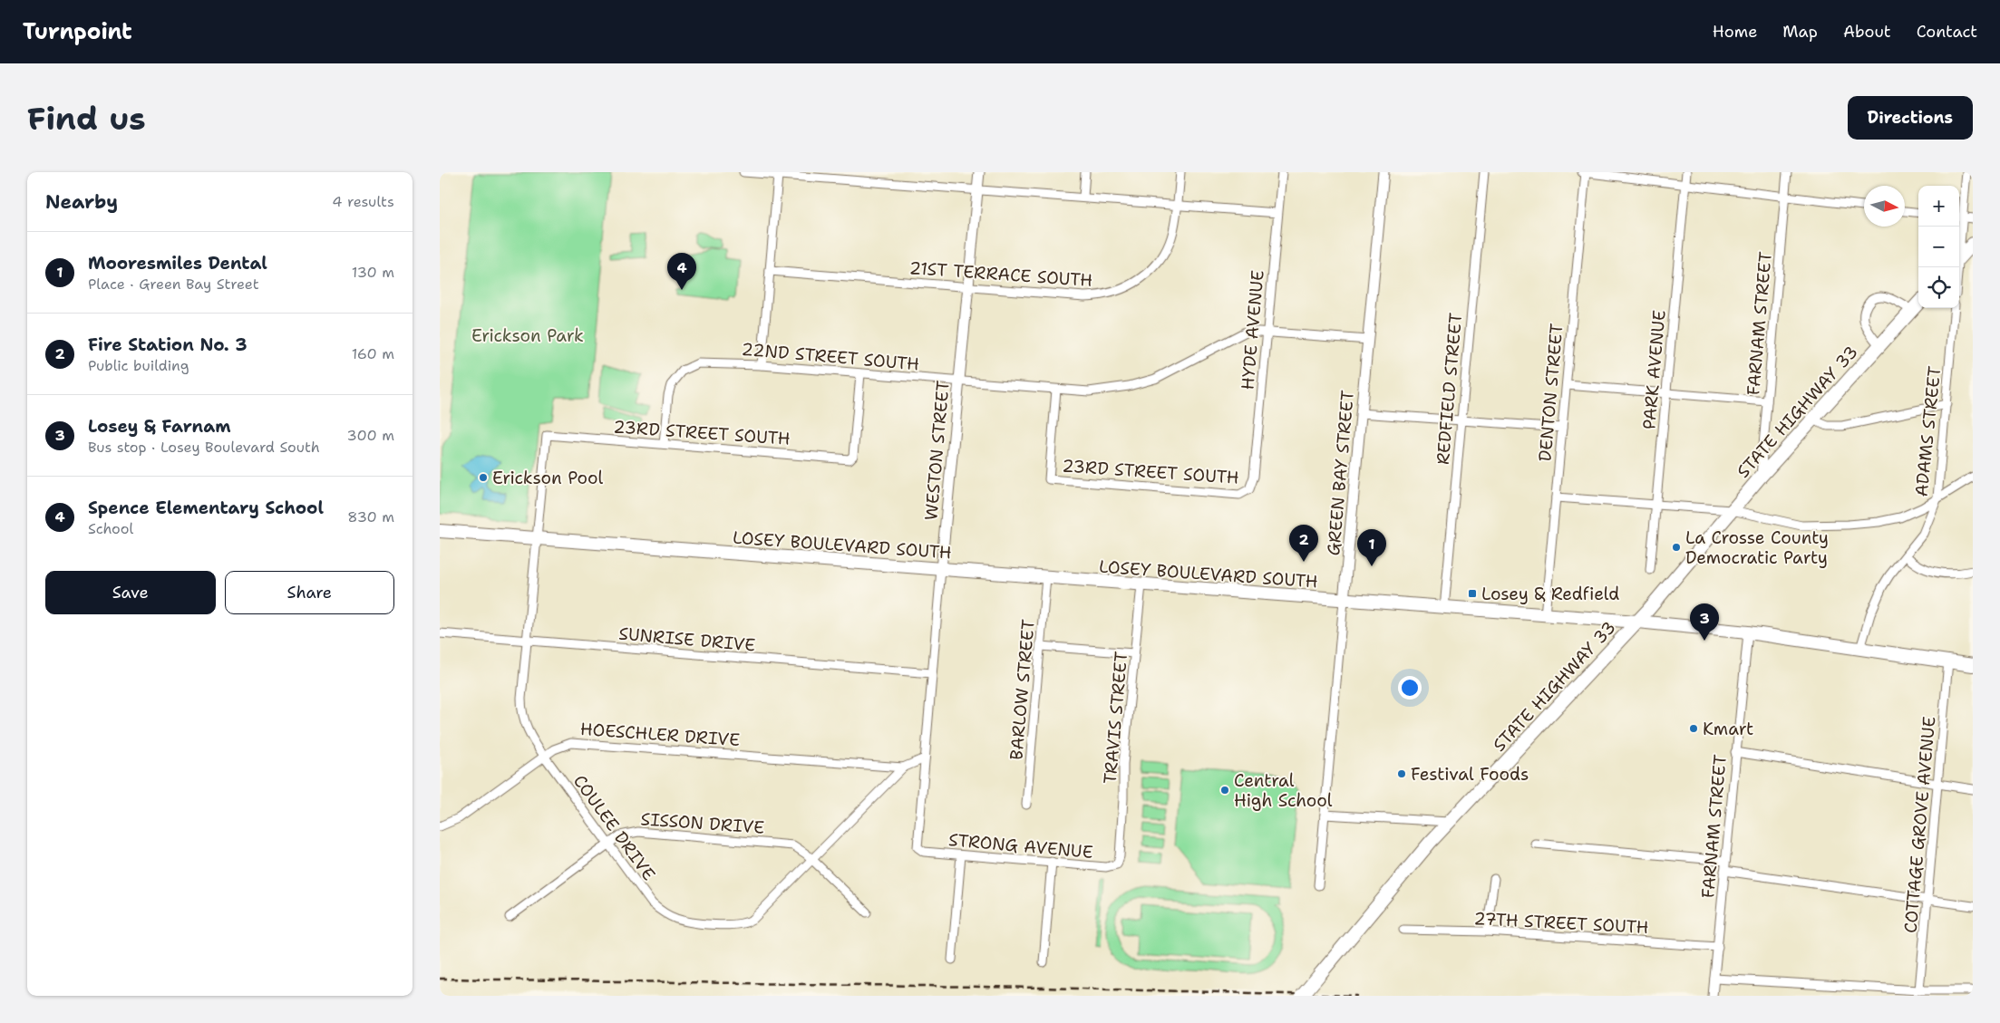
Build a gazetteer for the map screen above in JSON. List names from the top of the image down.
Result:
{
  "streets": {
    "main road": ["STATE HIGHWAY 33", "LOSEY BOULEVARD SOUTH"],
    "street": [
      "21ST TERRACE SOUTH",
      "FARNAM STREET",
      "HYDE AVENUE",
      "22ND STREET SOUTH",
      "PARK AVENUE",
      "REDFIELD STREET",
      "DENTON STREET",
      "ADAMS STREET",
      "23RD STREET SOUTH",
      "WESTON STREET",
      "GREEN BAY STREET",
      "SUNRISE DRIVE",
      "BARLOW STREET",
      "TRAVIS STREET",
      "HOESCHLER DRIVE",
      "SISSON DRIVE",
      "COTTAGE GROVE AVENUE",
      "COULEE DRIVE",
      "STRONG AVENUE",
      "27TH STREET SOUTH"
    ]
  },
  "crossings": [
    ["21ST TERRACE SOUTH", "WESTON STREET"],
    ["FARNAM STREET", "STATE HIGHWAY 33"],
    ["FARNAM STREET", "LOSEY BOULEVARD SOUTH"],
    ["FARNAM STREET", "27TH STREET SOUTH"],
    ["HYDE AVENUE", "22ND STREET SOUTH"],
    ["HYDE AVENUE", "23RD STREET SOUTH"],
    ["22ND STREET SOUTH", "23RD STREET SOUTH"],
    ["22ND STREET SOUTH", "WESTON STREET"],
    ["22ND STREET SOUTH", "GREEN BAY STREET"],
    ["REDFIELD STREET", "LOSEY BOULEVARD SOUTH"],
    ["DENTON STREET", "LOSEY BOULEVARD SOUTH"],
    ["STATE HIGHWAY 33", "LOSEY BOULEVARD SOUTH"],
    ["ADAMS STREET", "LOSEY BOULEVARD SOUTH"],
    ["23RD STREET SOUTH", "COULEE DRIVE"],
    ["WESTON STREET", "LOSEY BOULEVARD SOUTH"],
    ["WESTON STREET", "SUNRISE DRIVE"],
    ["WESTON STREET", "COULEE DRIVE"],
    ["WESTON STREET", "STRONG AVENUE"],
    ["GREEN BAY STREET", "LOSEY BOULEVARD SOUTH"],
    ["LOSEY BOULEVARD SOUTH", "BARLOW STREET"],
    ["LOSEY BOULEVARD SOUTH", "TRAVIS STREET"],
    ["LOSEY BOULEVARD SOUTH", "COTTAGE GROVE AVENUE"],
    ["LOSEY BOULEVARD SOUTH", "COULEE DRIVE"],
    ["SUNRISE DRIVE", "COULEE DRIVE"],
    ["TRAVIS STREET", "STRONG AVENUE"],
    ["HOESCHLER DRIVE", "COULEE DRIVE"],
    ["SISSON DRIVE", "COULEE DRIVE"]
  ],
  "parks": ["Erickson Park"],
  "places": {
    "other": [
      "Erickson Pool",
      "La Crosse County Democratic Party",
      "Kmart",
      "Festival Foods",
      "Central High School"
    ],
    "transit": ["Losey & Redfield"]
  },
  "north": "right",
  "page": {
    "header": "Turnpoint",
    "nav": [
      "Home",
      "Map",
      "About",
      "Contact"
    ],
    "buttons": [
      "Directions",
      ["Save", "Share"]
    ],
    "title": "Find us",
    "heading": ["Nearby", "4 results"],
    "map_buttons": ["+", "−"],
    "list": [
      {
        "mark": "1",
        "name": "Mooresmiles Dental",
        "note": "Place · Green Bay Street",
        "value": "130 m"
      },
      {
        "mark": "2",
        "name": "Fire Station No. 3",
        "note": "Public building",
        "value": "160 m"
      },
      {
        "mark": "3",
        "name": "Losey & Farnam",
        "note": "Bus stop · Losey Boulevard South",
        "value": "300 m"
      },
      {
        "mark": "4",
        "name": "Spence Elementary School",
        "note": "School",
        "value": "830 m"
      }
    ],
    "pins": [
      "4",
      "2",
      "1",
      "3"
    ]
  }
}
